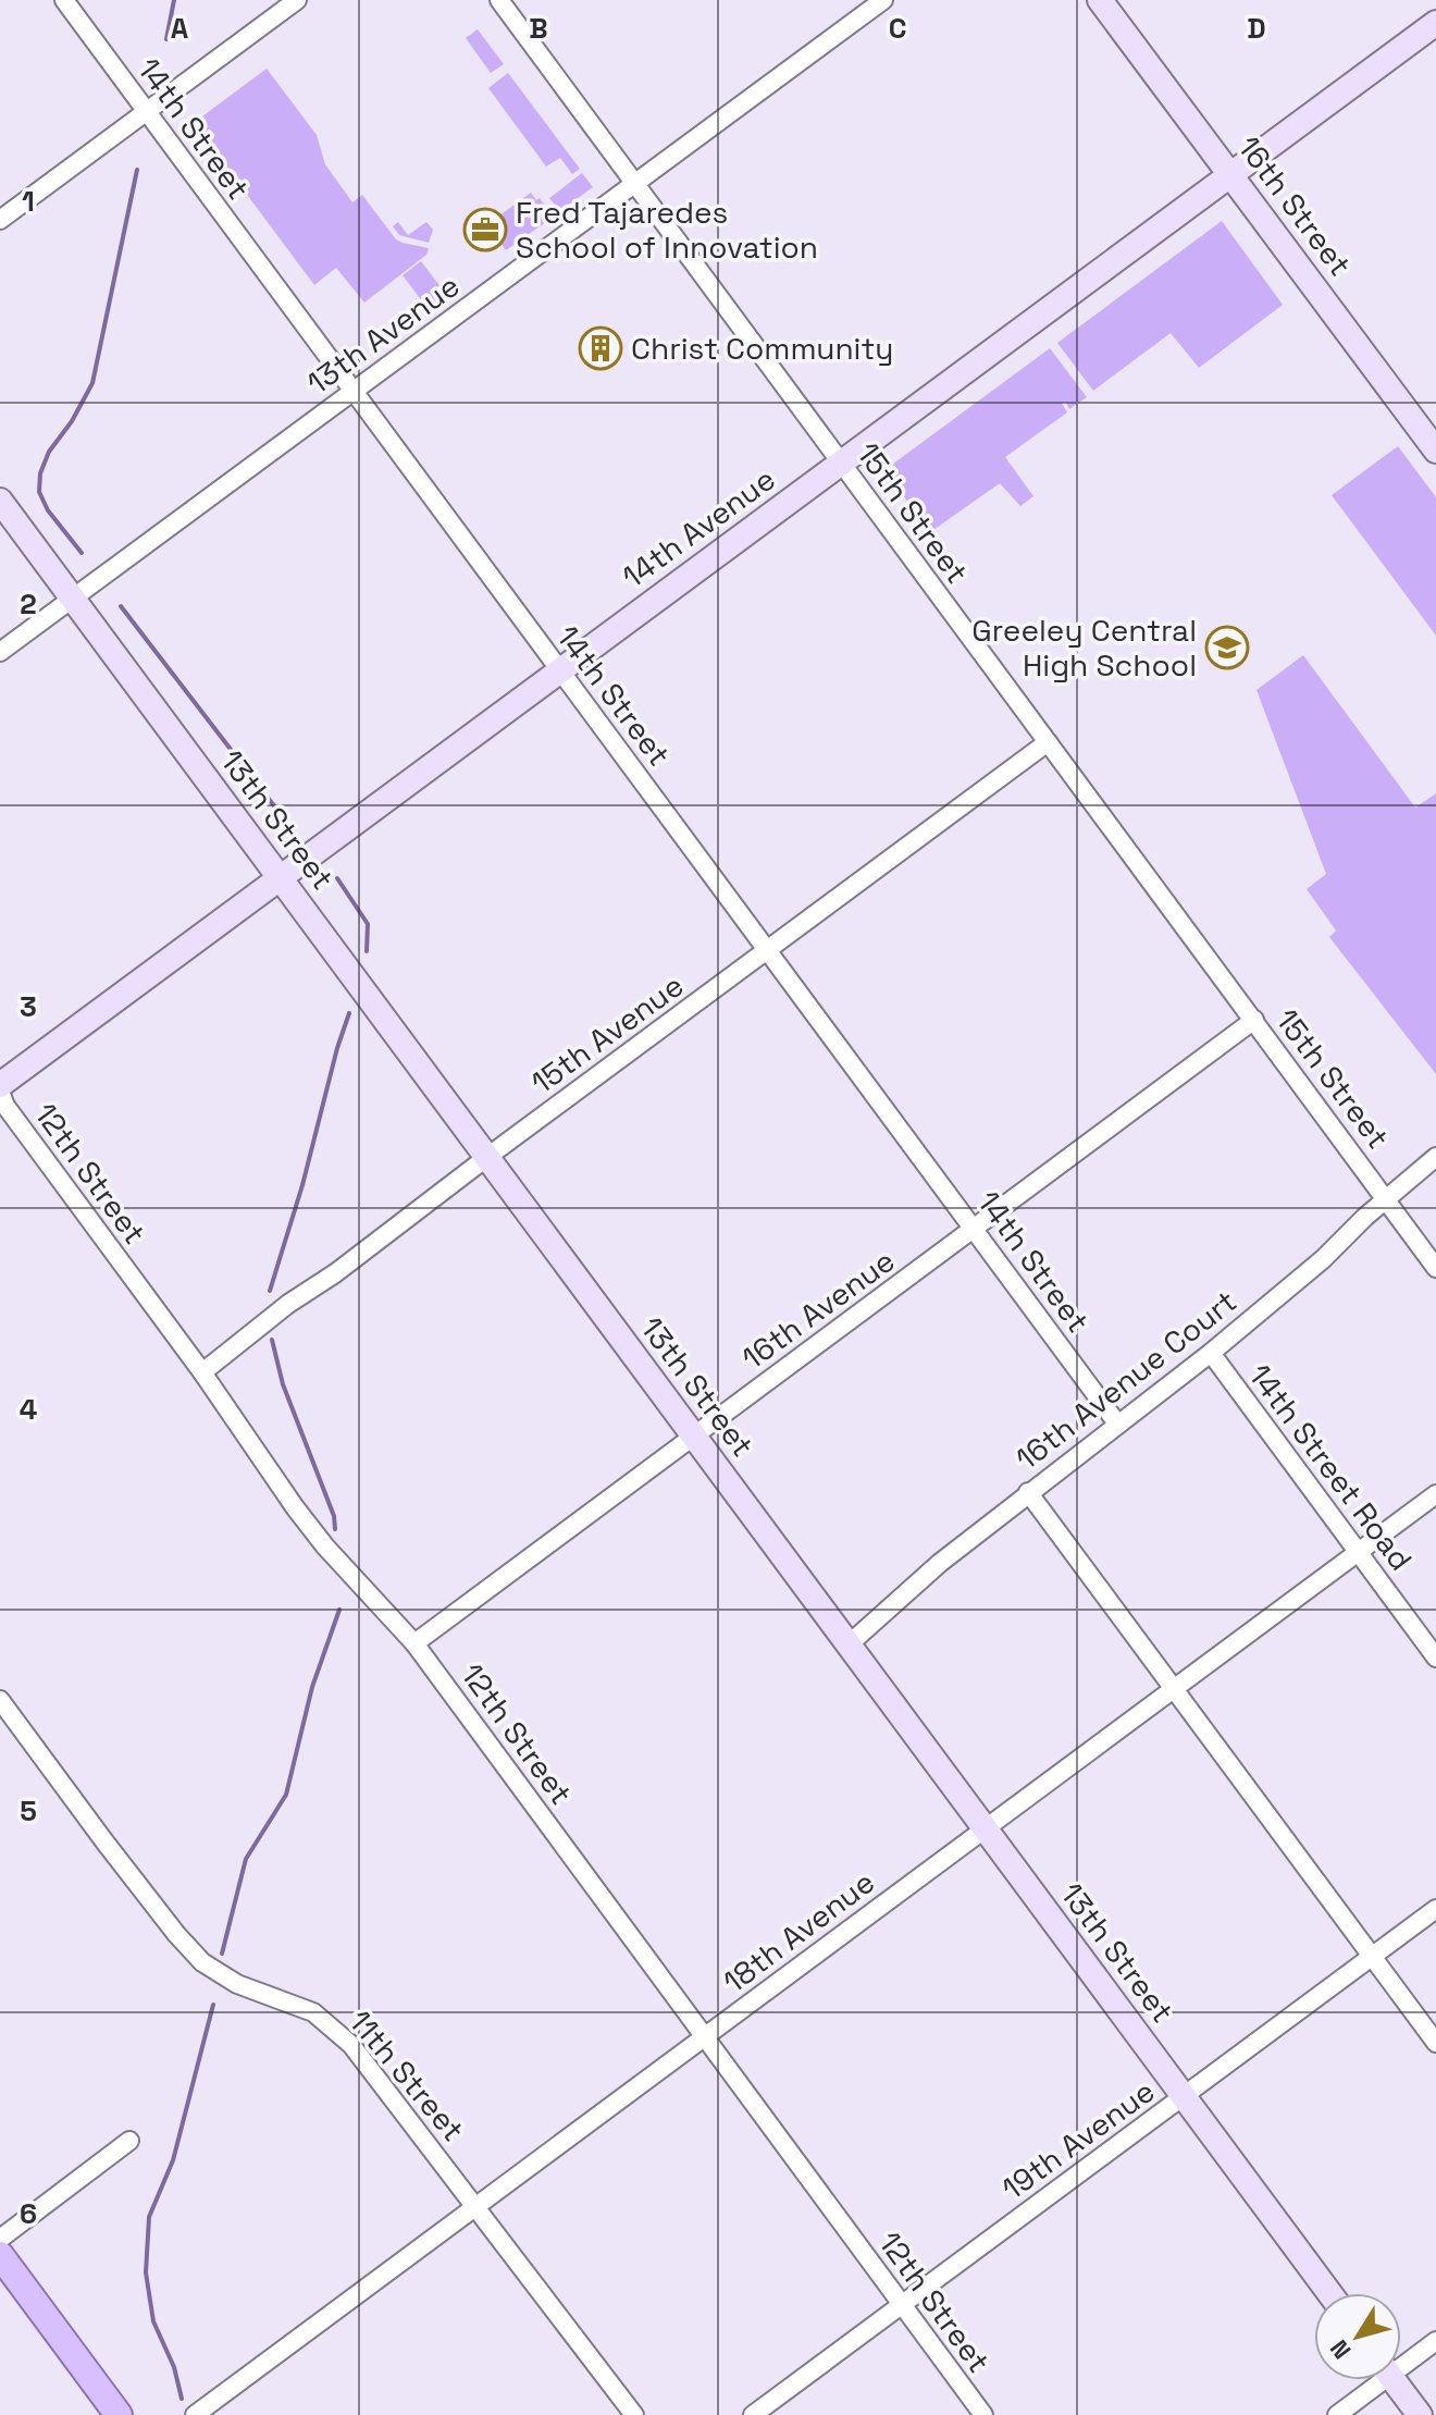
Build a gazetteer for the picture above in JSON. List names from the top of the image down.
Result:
{
  "streets": {
    "street": [
      "14th Street",
      "16th Street",
      "13th Avenue",
      "15th Street",
      "14th Avenue",
      "13th Street",
      "15th Avenue",
      "12th Street",
      "16th Avenue",
      "16th Avenue Court",
      "14th Street Road",
      "18th Avenue",
      "11th Street",
      "19th Avenue"
    ]
  },
  "crossings": [
    ["14th Street", "13th Avenue"],
    ["14th Street", "14th Avenue"],
    ["14th Street", "15th Avenue"],
    ["14th Street", "16th Avenue"],
    ["14th Street", "16th Avenue Court"],
    ["16th Street", "14th Avenue"],
    ["13th Avenue", "15th Street"],
    ["13th Avenue", "13th Street"],
    ["15th Street", "14th Avenue"],
    ["15th Street", "15th Avenue"],
    ["15th Street", "16th Avenue"],
    ["15th Street", "16th Avenue Court"],
    ["14th Avenue", "13th Street"],
    ["14th Avenue", "12th Street"],
    ["13th Street", "15th Avenue"],
    ["13th Street", "16th Avenue"],
    ["13th Street", "16th Avenue Court"],
    ["13th Street", "18th Avenue"],
    ["13th Street", "19th Avenue"],
    ["15th Avenue", "12th Street"],
    ["12th Street", "16th Avenue"],
    ["12th Street", "18th Avenue"],
    ["12th Street", "19th Avenue"],
    ["16th Avenue Court", "14th Street Road"],
    ["14th Street Road", "18th Avenue"],
    ["18th Avenue", "11th Street"]
  ],
  "places": {
    "office": ["Fred Tajaredes School of Innovation"],
    "building": ["Christ Community"],
    "school or university": ["Greeley Central High School"]
  },
  "north": "bottom left",
  "grid": {
    "columns": [
      "A",
      "B",
      "C",
      "D"
    ],
    "rows": [
      "1",
      "2",
      "3",
      "4",
      "5",
      "6"
    ]
  }
}
